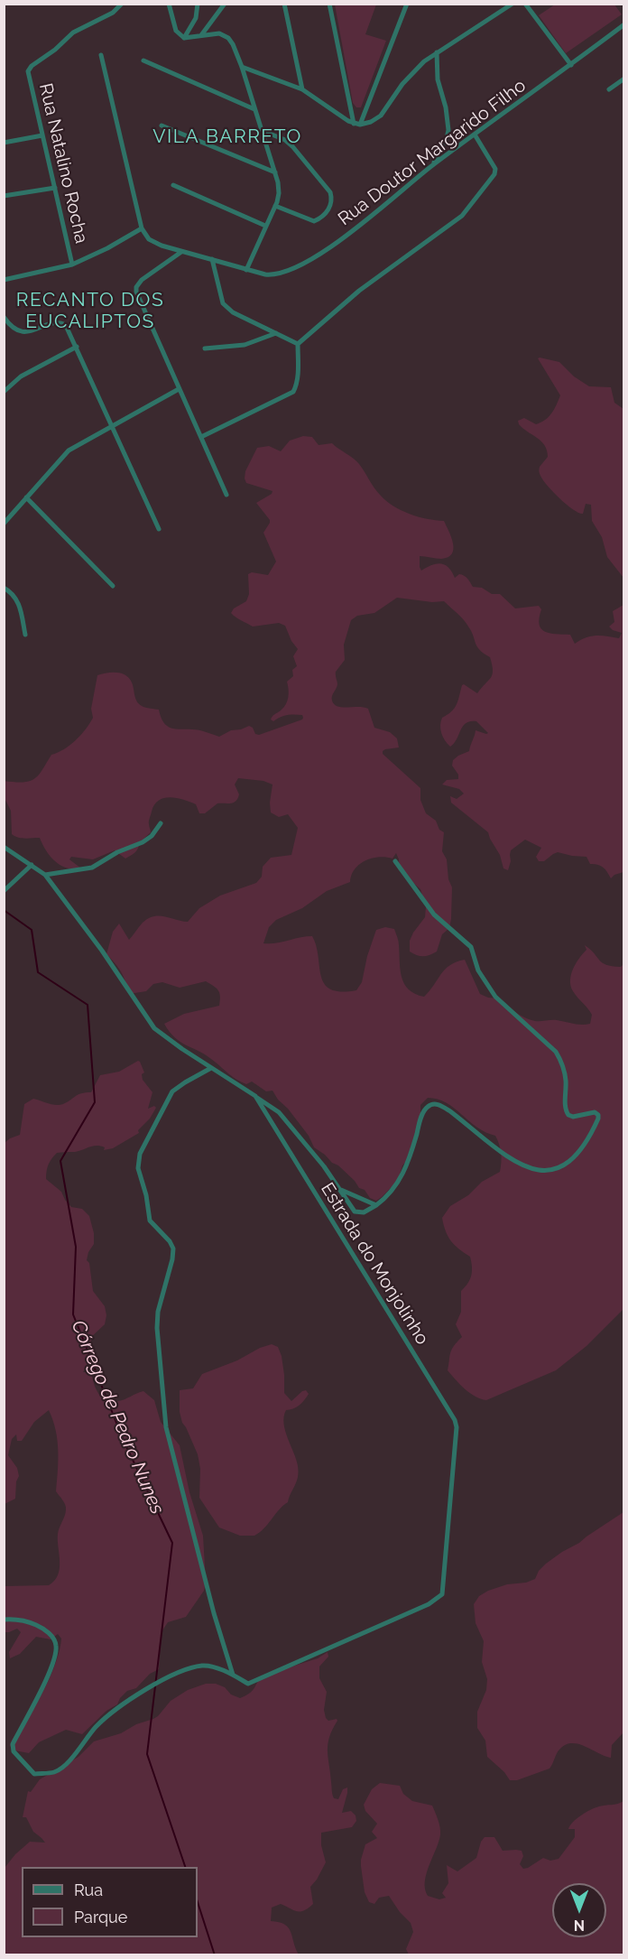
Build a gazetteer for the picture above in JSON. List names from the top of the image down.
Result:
{
  "streets": {
    "street": ["Rua Doutor Margarido Filho", "Rua Natalino Rocha", "Estrada do Monjolinho"]
  },
  "districts": ["VILA BARRETO", "RECANTO DOS EUCALIPTOS"],
  "water": ["Córrego de Pedro Nunes"],
  "legend": ["Rua", "Parque"],
  "north": "bottom"
}
